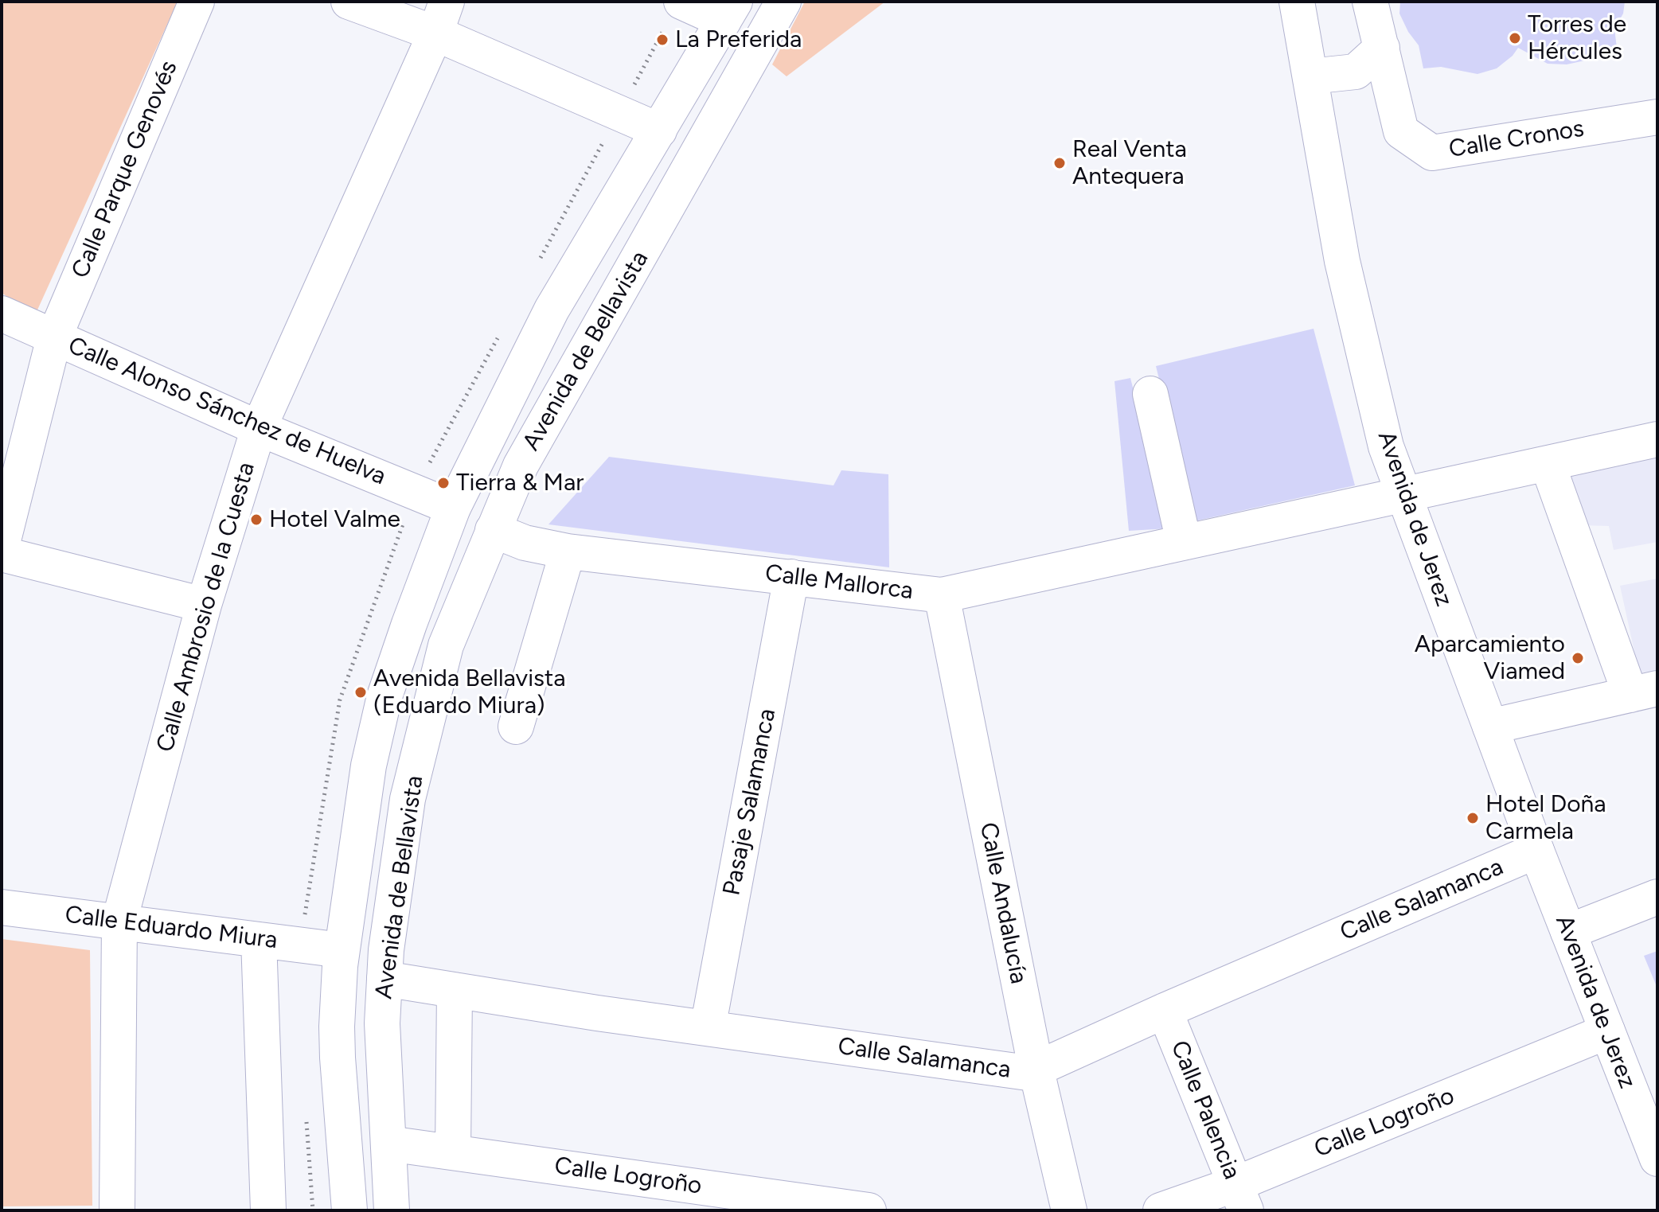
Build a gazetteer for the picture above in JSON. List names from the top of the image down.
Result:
{
  "streets": {
    "street": [
      "Calle Cronos",
      "Calle Parque Genovés",
      "Avenida de Bellavista",
      "Calle Alonso Sánchez de Huelva",
      "Avenida de Jerez",
      "Calle Mallorca",
      "Calle Ambrosio de la Cuesta",
      "Pasaje Salamanca",
      "Calle Salamanca",
      "Calle Andalucía",
      "Calle Eduardo Miura",
      "Calle Palencia",
      "Calle Logroño"
    ]
  },
  "crossings": [
    ["Calle Parque Genovés", "Calle Alonso Sánchez de Huelva"],
    ["Avenida de Bellavista", "Calle Alonso Sánchez de Huelva"],
    ["Avenida de Bellavista", "Calle Mallorca"],
    ["Avenida de Bellavista", "Calle Salamanca"],
    ["Avenida de Bellavista", "Calle Eduardo Miura"],
    ["Avenida de Bellavista", "Calle Logroño"],
    ["Calle Alonso Sánchez de Huelva", "Calle Ambrosio de la Cuesta"],
    ["Avenida de Jerez", "Calle Mallorca"],
    ["Avenida de Jerez", "Calle Salamanca"],
    ["Avenida de Jerez", "Calle Logroño"],
    ["Calle Mallorca", "Pasaje Salamanca"],
    ["Calle Mallorca", "Calle Andalucía"],
    ["Calle Ambrosio de la Cuesta", "Calle Eduardo Miura"],
    ["Pasaje Salamanca", "Calle Salamanca"],
    ["Calle Salamanca", "Calle Andalucía"],
    ["Calle Salamanca", "Calle Palencia"],
    ["Calle Palencia", "Calle Logroño"]
  ],
  "places": [
    "Torres de Hércules",
    "La Preferida",
    "Real Venta Antequera",
    "Tierra & Mar",
    "Hotel Valme",
    "Aparcamiento Viamed",
    "Avenida Bellavista (Eduardo Miura)",
    "Hotel Doña Carmela"
  ]
}
